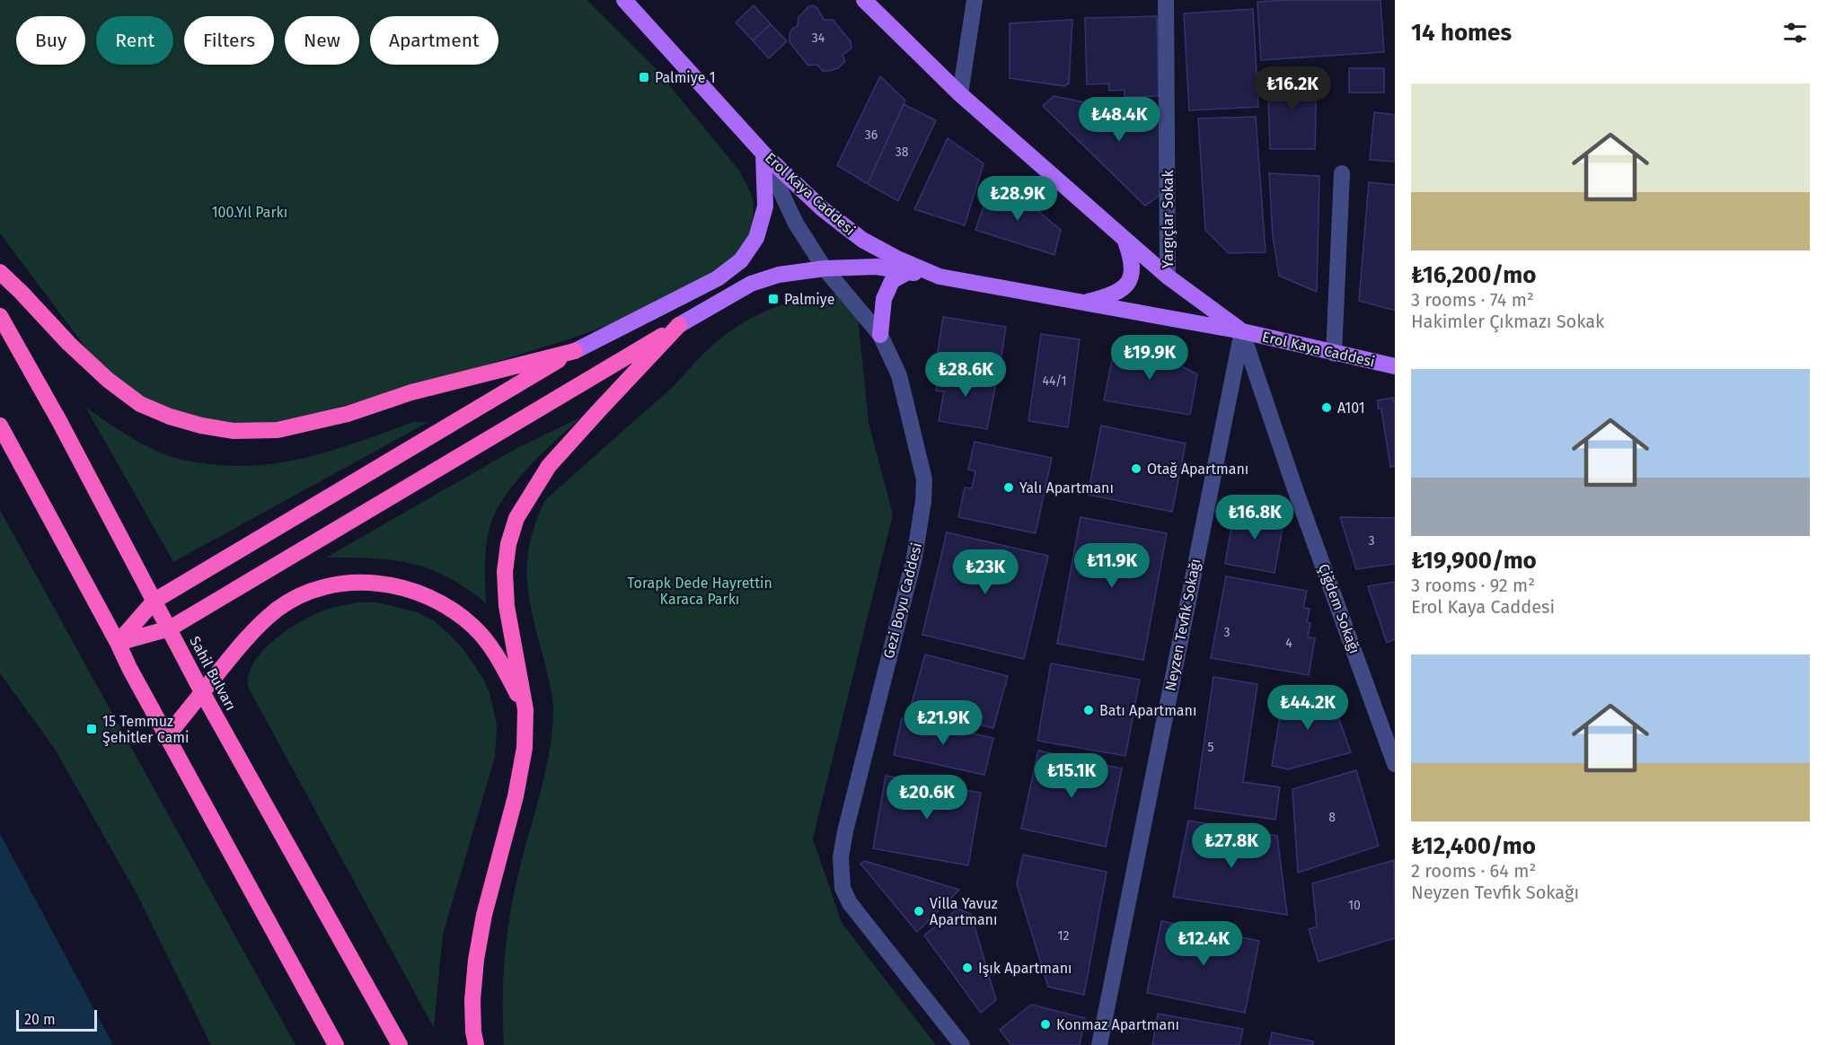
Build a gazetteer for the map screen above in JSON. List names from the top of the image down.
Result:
{
  "streets": {
    "highway": ["Sahil Bulvarı"],
    "main road": ["Erol Kaya Caddesi"],
    "street": [
      "Yargıçlar Sokak",
      "Gezi Boyu Caddesi",
      "Çiğdem Sokağı",
      "Neyzen Tevfik Sokağı"
    ]
  },
  "crossings": [
    ["Erol Kaya Caddesi", "Yargıçlar Sokak"],
    ["Erol Kaya Caddesi", "Gezi Boyu Caddesi"],
    ["Erol Kaya Caddesi", "Çiğdem Sokağı"],
    ["Erol Kaya Caddesi", "Neyzen Tevfik Sokağı"],
    ["Çiğdem Sokağı", "Neyzen Tevfik Sokağı"]
  ],
  "parks": ["100.Yıl Parkı", "Torapk Dede Hayrettin Karaca Parkı"],
  "places": {
    "transit": ["Palmiye 1", "Palmiye", "15 Temmuz Şehitler Cami"],
    "other": [
      "A101",
      "Otağ Apartmanı",
      "Yalı Apartmanı",
      "Batı Apartmanı",
      "Villa Yavuz Apartmanı",
      "Işık Apartmanı",
      "Konmaz Apartmanı"
    ]
  },
  "house_numbers": [
    "34",
    "36",
    "38",
    "44/1",
    "3",
    "3",
    "4",
    "5",
    "8",
    "10",
    "12"
  ],
  "scale_bar": "20 m",
  "page": {
    "heading": "14 homes",
    "chip": [
      "Buy",
      "Rent",
      "Filters",
      "New",
      "Apartment"
    ],
    "list": [
      {
        "name": "₺16,200/mo",
        "note": "3 rooms · 74 m² · Hakimler Çıkmazı Sokak"
      },
      {
        "name": "₺19,900/mo",
        "note": "3 rooms · 92 m² · Erol Kaya Caddesi"
      },
      {
        "name": "₺12,400/mo",
        "note": "2 rooms · 64 m² · Neyzen Tevfik Sokağı"
      }
    ],
    "price": [
      "₺16.2K",
      "₺48.4K",
      "₺28.9K",
      "₺19.9K",
      "₺28.6K",
      "₺16.8K",
      "₺11.9K",
      "₺23K",
      "₺44.2K",
      "₺21.9K",
      "₺15.1K",
      "₺20.6K",
      "₺27.8K",
      "₺12.4K"
    ],
    "scale": "20 m"
  }
}
